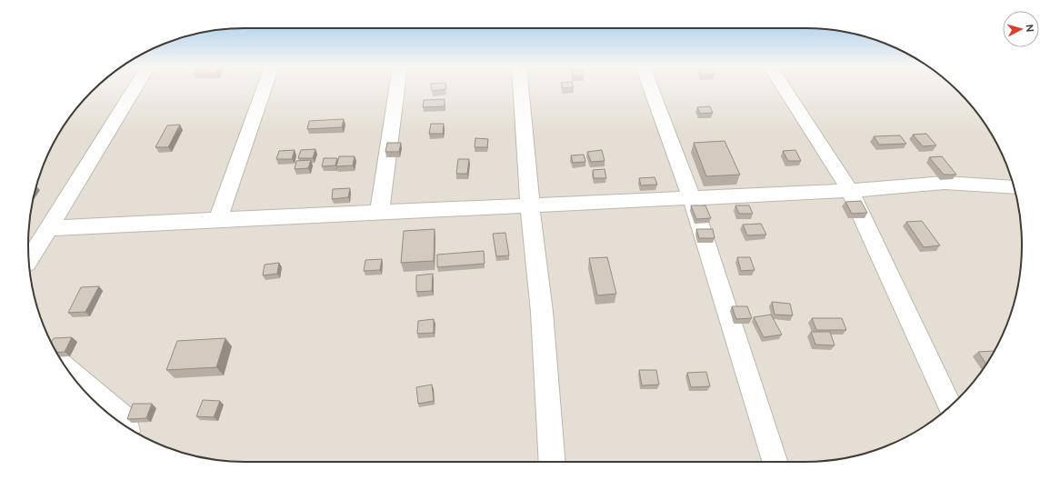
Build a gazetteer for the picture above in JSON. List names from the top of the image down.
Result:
{
  "north": "right"
}
